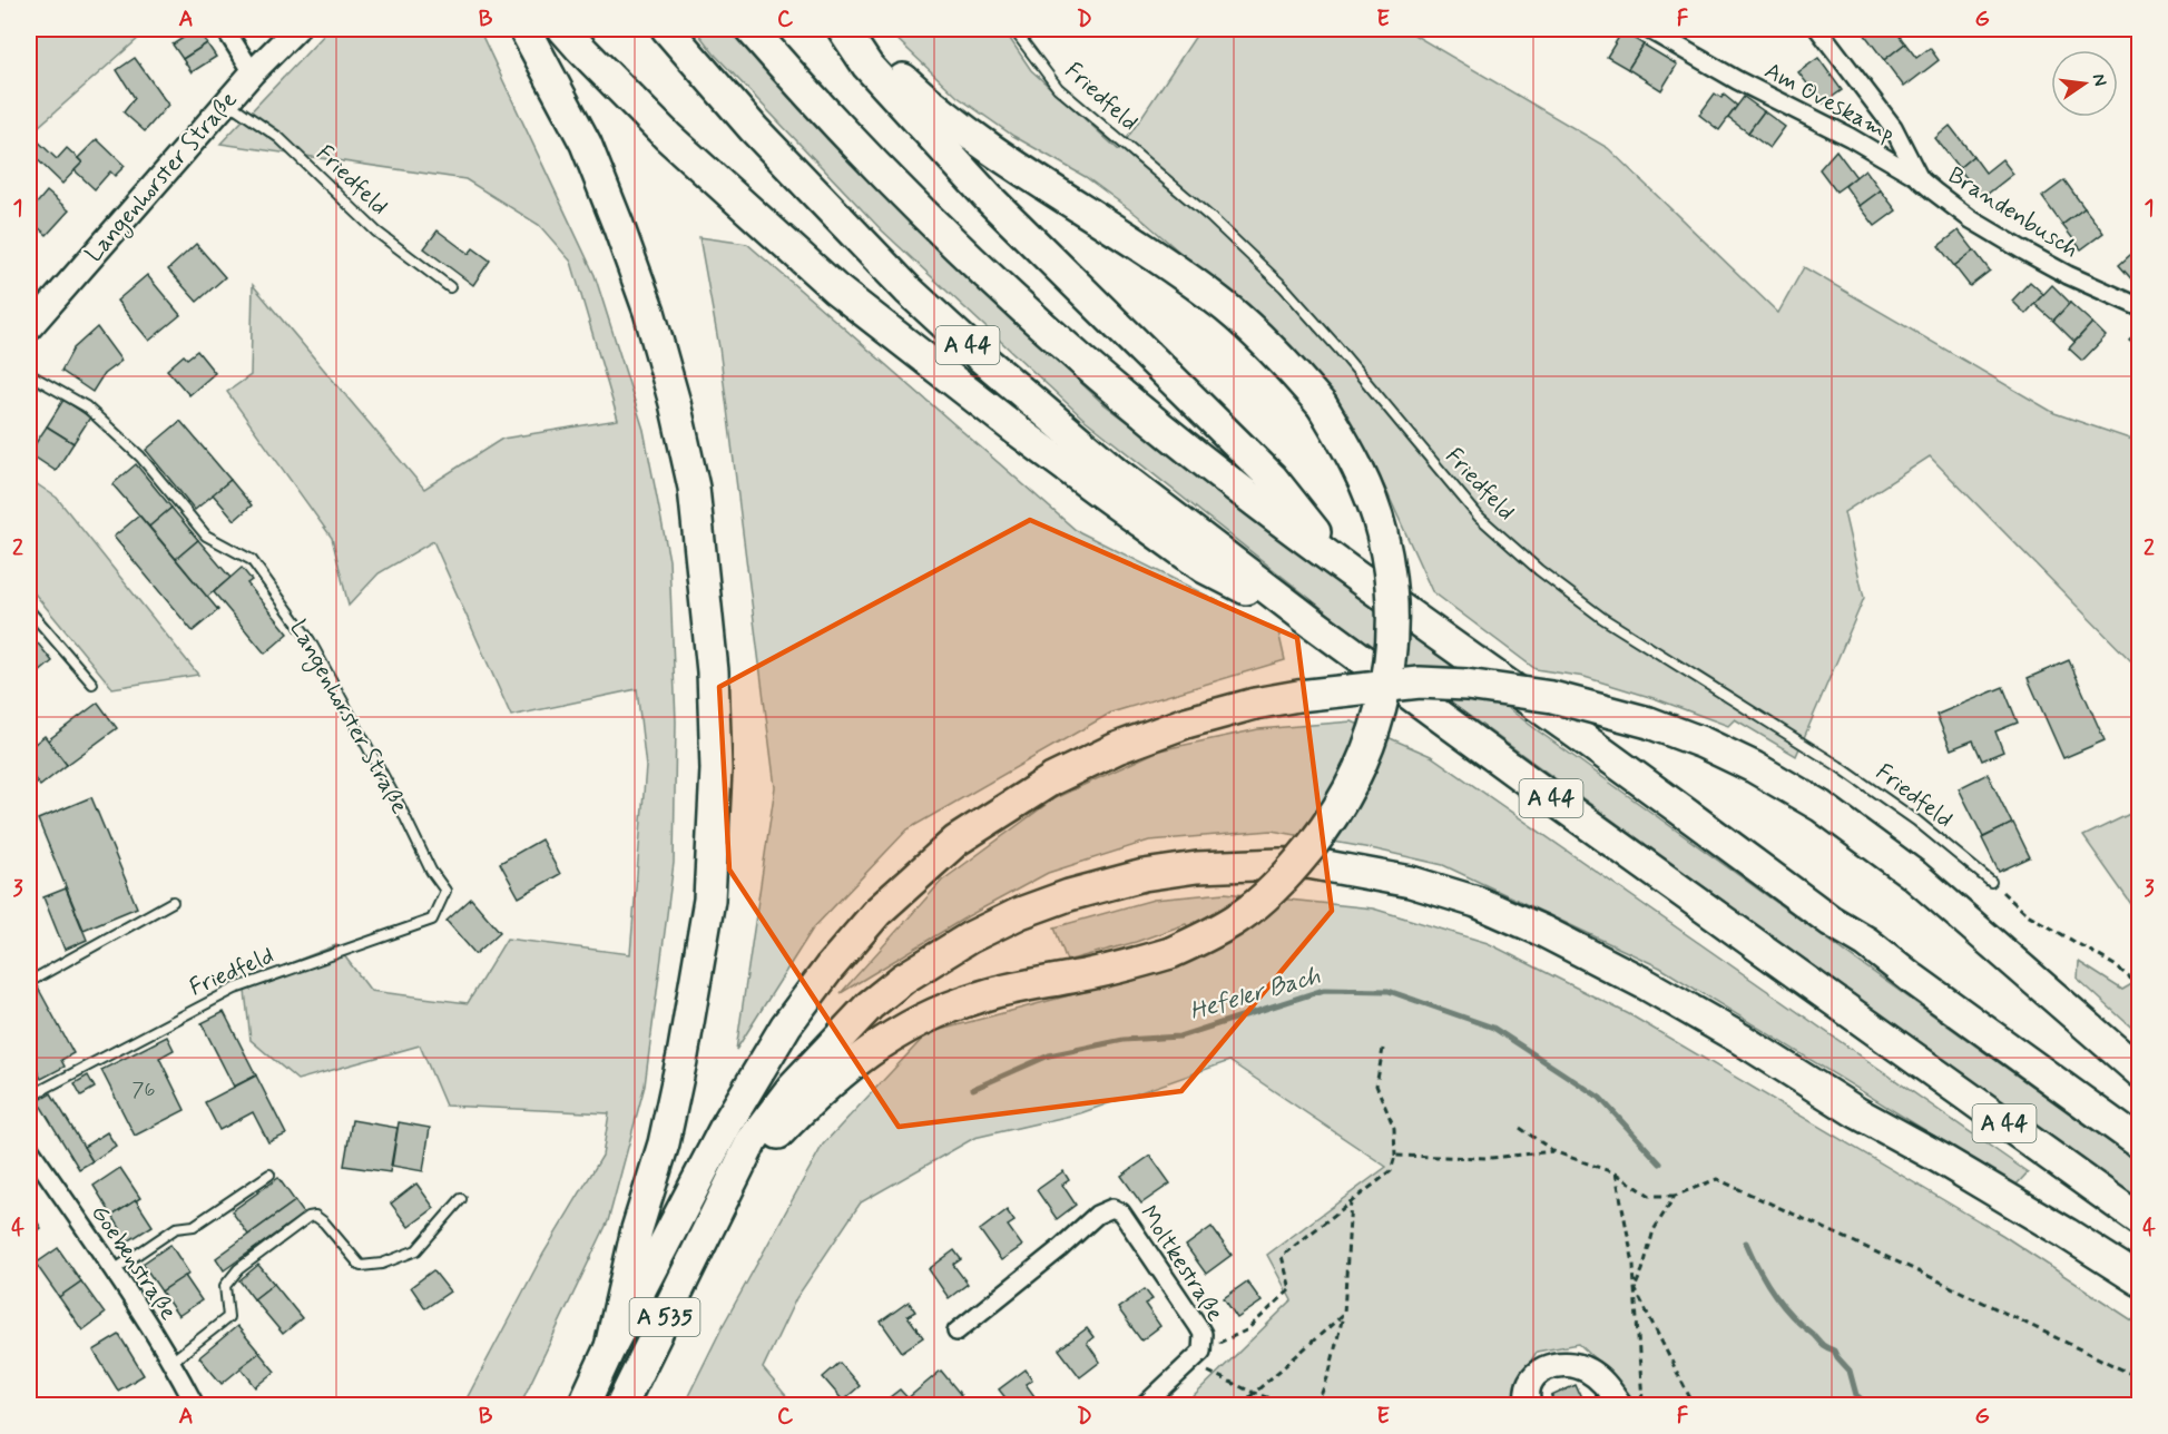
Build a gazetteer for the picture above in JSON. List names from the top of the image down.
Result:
{
  "streets": {
    "highway": ["A 44", "A 535"],
    "street": [
      "Am Oveskamp",
      "Langenhorster Straße",
      "Brandenbusch",
      "Goebenstraße",
      "Moltkestraße"
    ],
    "lane": ["Friedfeld"]
  },
  "crossings": [
    ["Friedfeld", "Langenhorster Straße"],
    ["Am Oveskamp", "Brandenbusch"]
  ],
  "water": ["Hefeler Bach"],
  "house_numbers": ["76"],
  "north": "right",
  "grid": {
    "columns": [
      "A",
      "B",
      "C",
      "D",
      "E",
      "F",
      "G"
    ],
    "rows": [
      "1",
      "2",
      "3",
      "4"
    ]
  }
}
